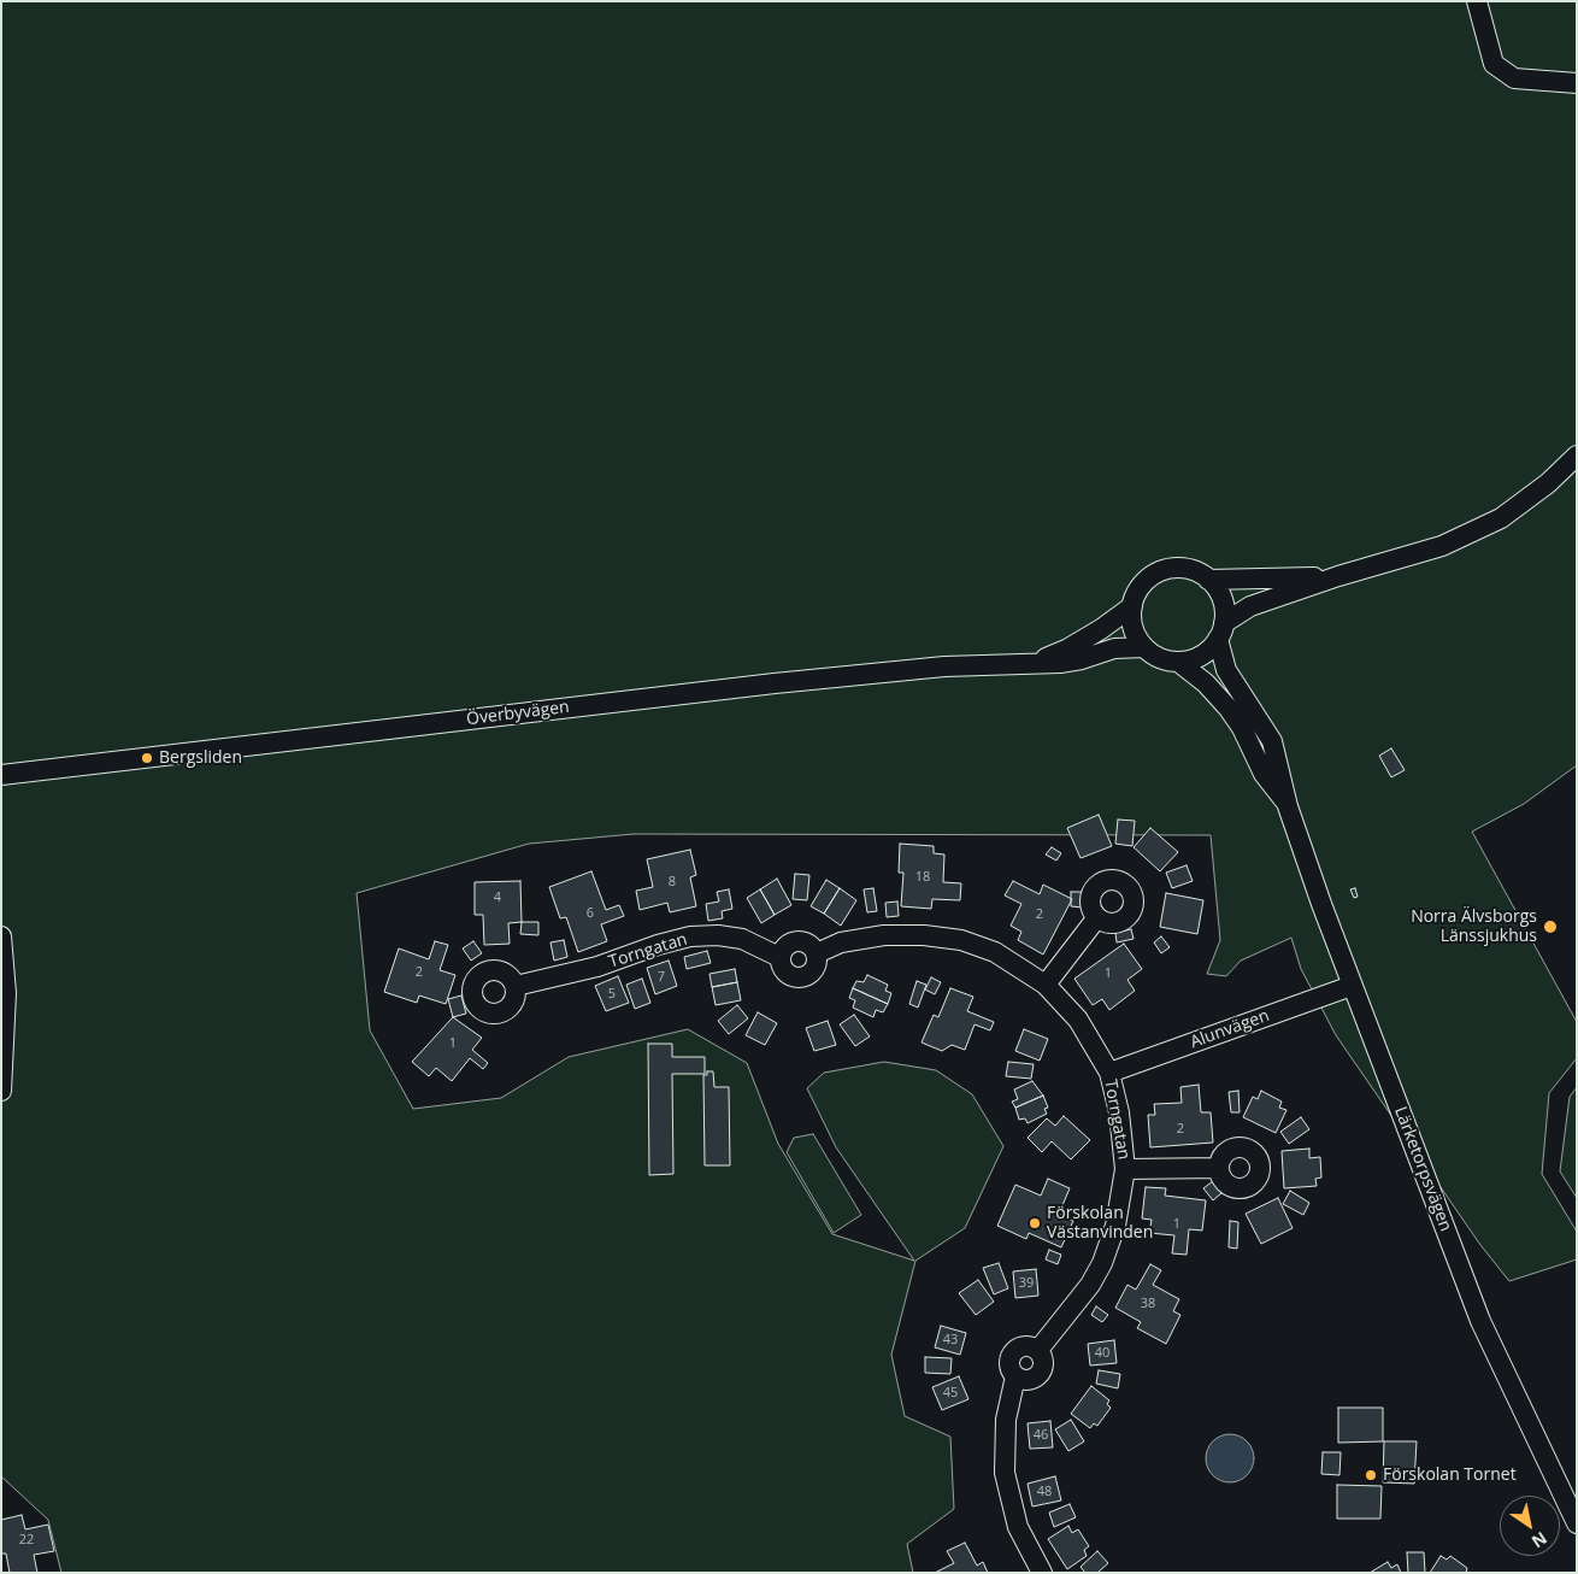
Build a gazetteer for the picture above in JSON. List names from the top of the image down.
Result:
{
  "streets": {
    "street": [
      "Överbyvägen",
      "Torngatan",
      "Alunvägen",
      "Lärketorpsvägen"
    ]
  },
  "crossings": [
    ["Torngatan", "Alunvägen"],
    ["Alunvägen", "Lärketorpsvägen"]
  ],
  "places": [
    "Bergsliden",
    "Norra Älvsborgs Länssjukhus",
    "Förskolan Västanvinden",
    "Förskolan Tornet"
  ],
  "house_numbers": [
    "18",
    "8",
    "4",
    "6",
    "2",
    "2",
    "1",
    "7",
    "5",
    "1",
    "2",
    "1",
    "39",
    "38",
    "43",
    "40",
    "45",
    "46",
    "48",
    "22"
  ],
  "north": "bottom right"
}
